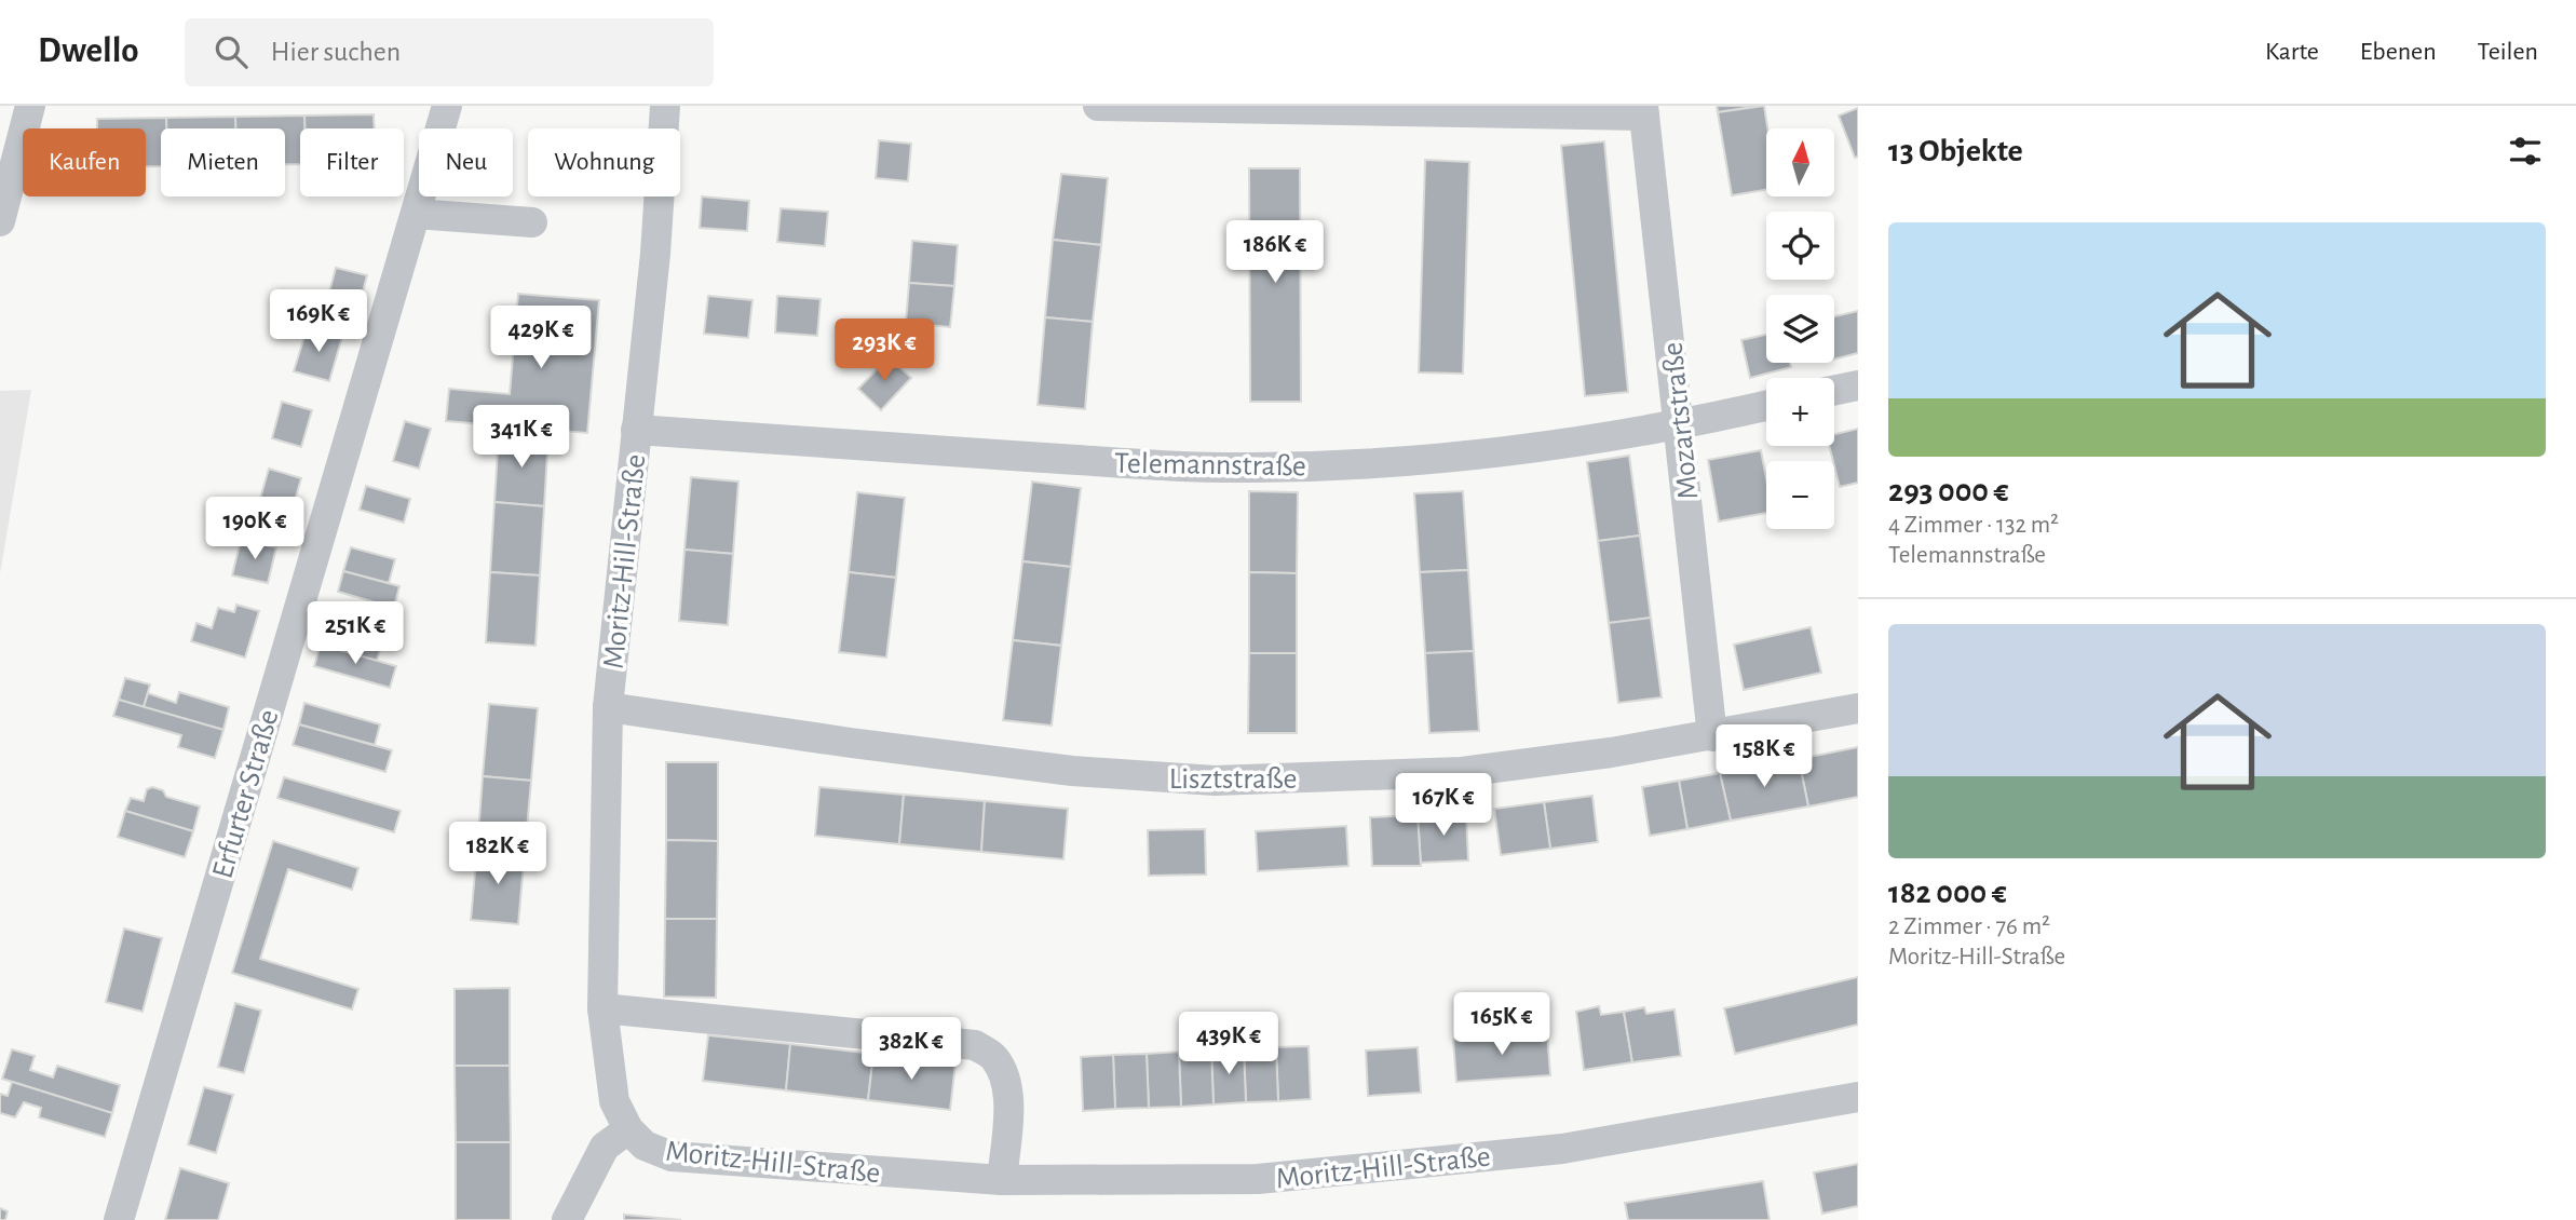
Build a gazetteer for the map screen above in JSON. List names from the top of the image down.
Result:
{
  "streets": {
    "street": [
      "Mozartstraße",
      "Telemannstraße",
      "Moritz-Hill-Straße",
      "Lisztstraße",
      "Erfurter Straße"
    ]
  },
  "crossings": [
    ["Mozartstraße", "Telemannstraße"],
    ["Mozartstraße", "Lisztstraße"],
    ["Telemannstraße", "Moritz-Hill-Straße"],
    ["Moritz-Hill-Straße", "Lisztstraße"]
  ],
  "north": "top",
  "page": {
    "header": "Dwello",
    "search": "Hier suchen",
    "nav": ["Karte", "Ebenen", "Teilen"],
    "heading": "13 Objekte",
    "map_buttons": ["+", "−"],
    "chip": [
      "Kaufen",
      "Mieten",
      "Filter",
      "Neu",
      "Wohnung"
    ],
    "list": [
      {
        "name": "293 000 €",
        "note": "4 Zimmer · 132 m² · Telemannstraße"
      },
      {
        "name": "182 000 €",
        "note": "2 Zimmer · 76 m² · Moritz-Hill-Straße"
      }
    ],
    "price": [
      "186K €",
      "169K €",
      "429K €",
      "293K €",
      "341K €",
      "190K €",
      "251K €",
      "158K €",
      "167K €",
      "182K €",
      "165K €",
      "439K €",
      "382K €"
    ]
  }
}
